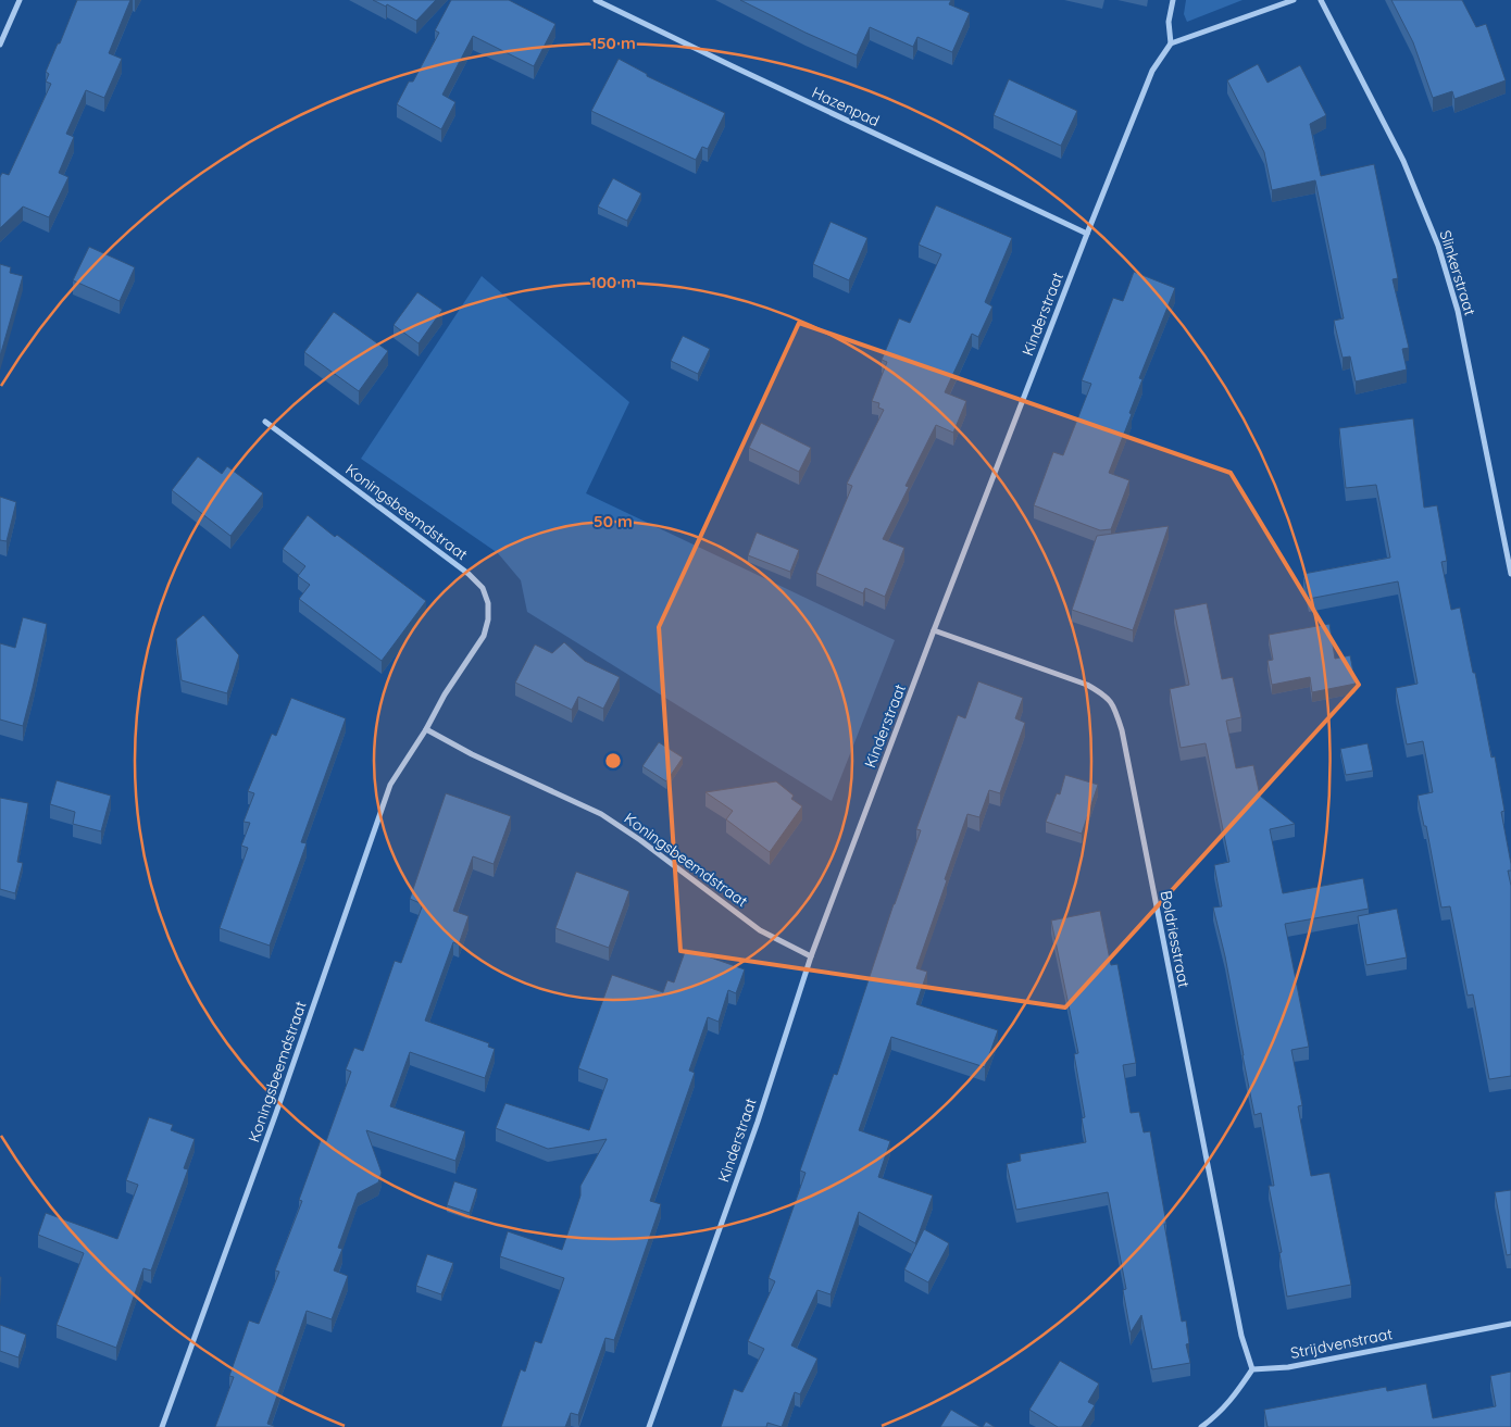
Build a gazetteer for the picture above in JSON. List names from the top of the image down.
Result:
{
  "streets": {
    "street": [
      "Hazenpad",
      "Slinkerstraat",
      "Kinderstraat",
      "Koningsbeemdstraat",
      "Boldriesstraat",
      "Strijdvenstraat"
    ]
  },
  "crossings": [
    ["Hazenpad", "Kinderstraat"],
    ["Kinderstraat", "Koningsbeemdstraat"],
    ["Kinderstraat", "Boldriesstraat"],
    ["Boldriesstraat", "Strijdvenstraat"]
  ],
  "rings": ["150 m", "100 m", "50 m"]
}
